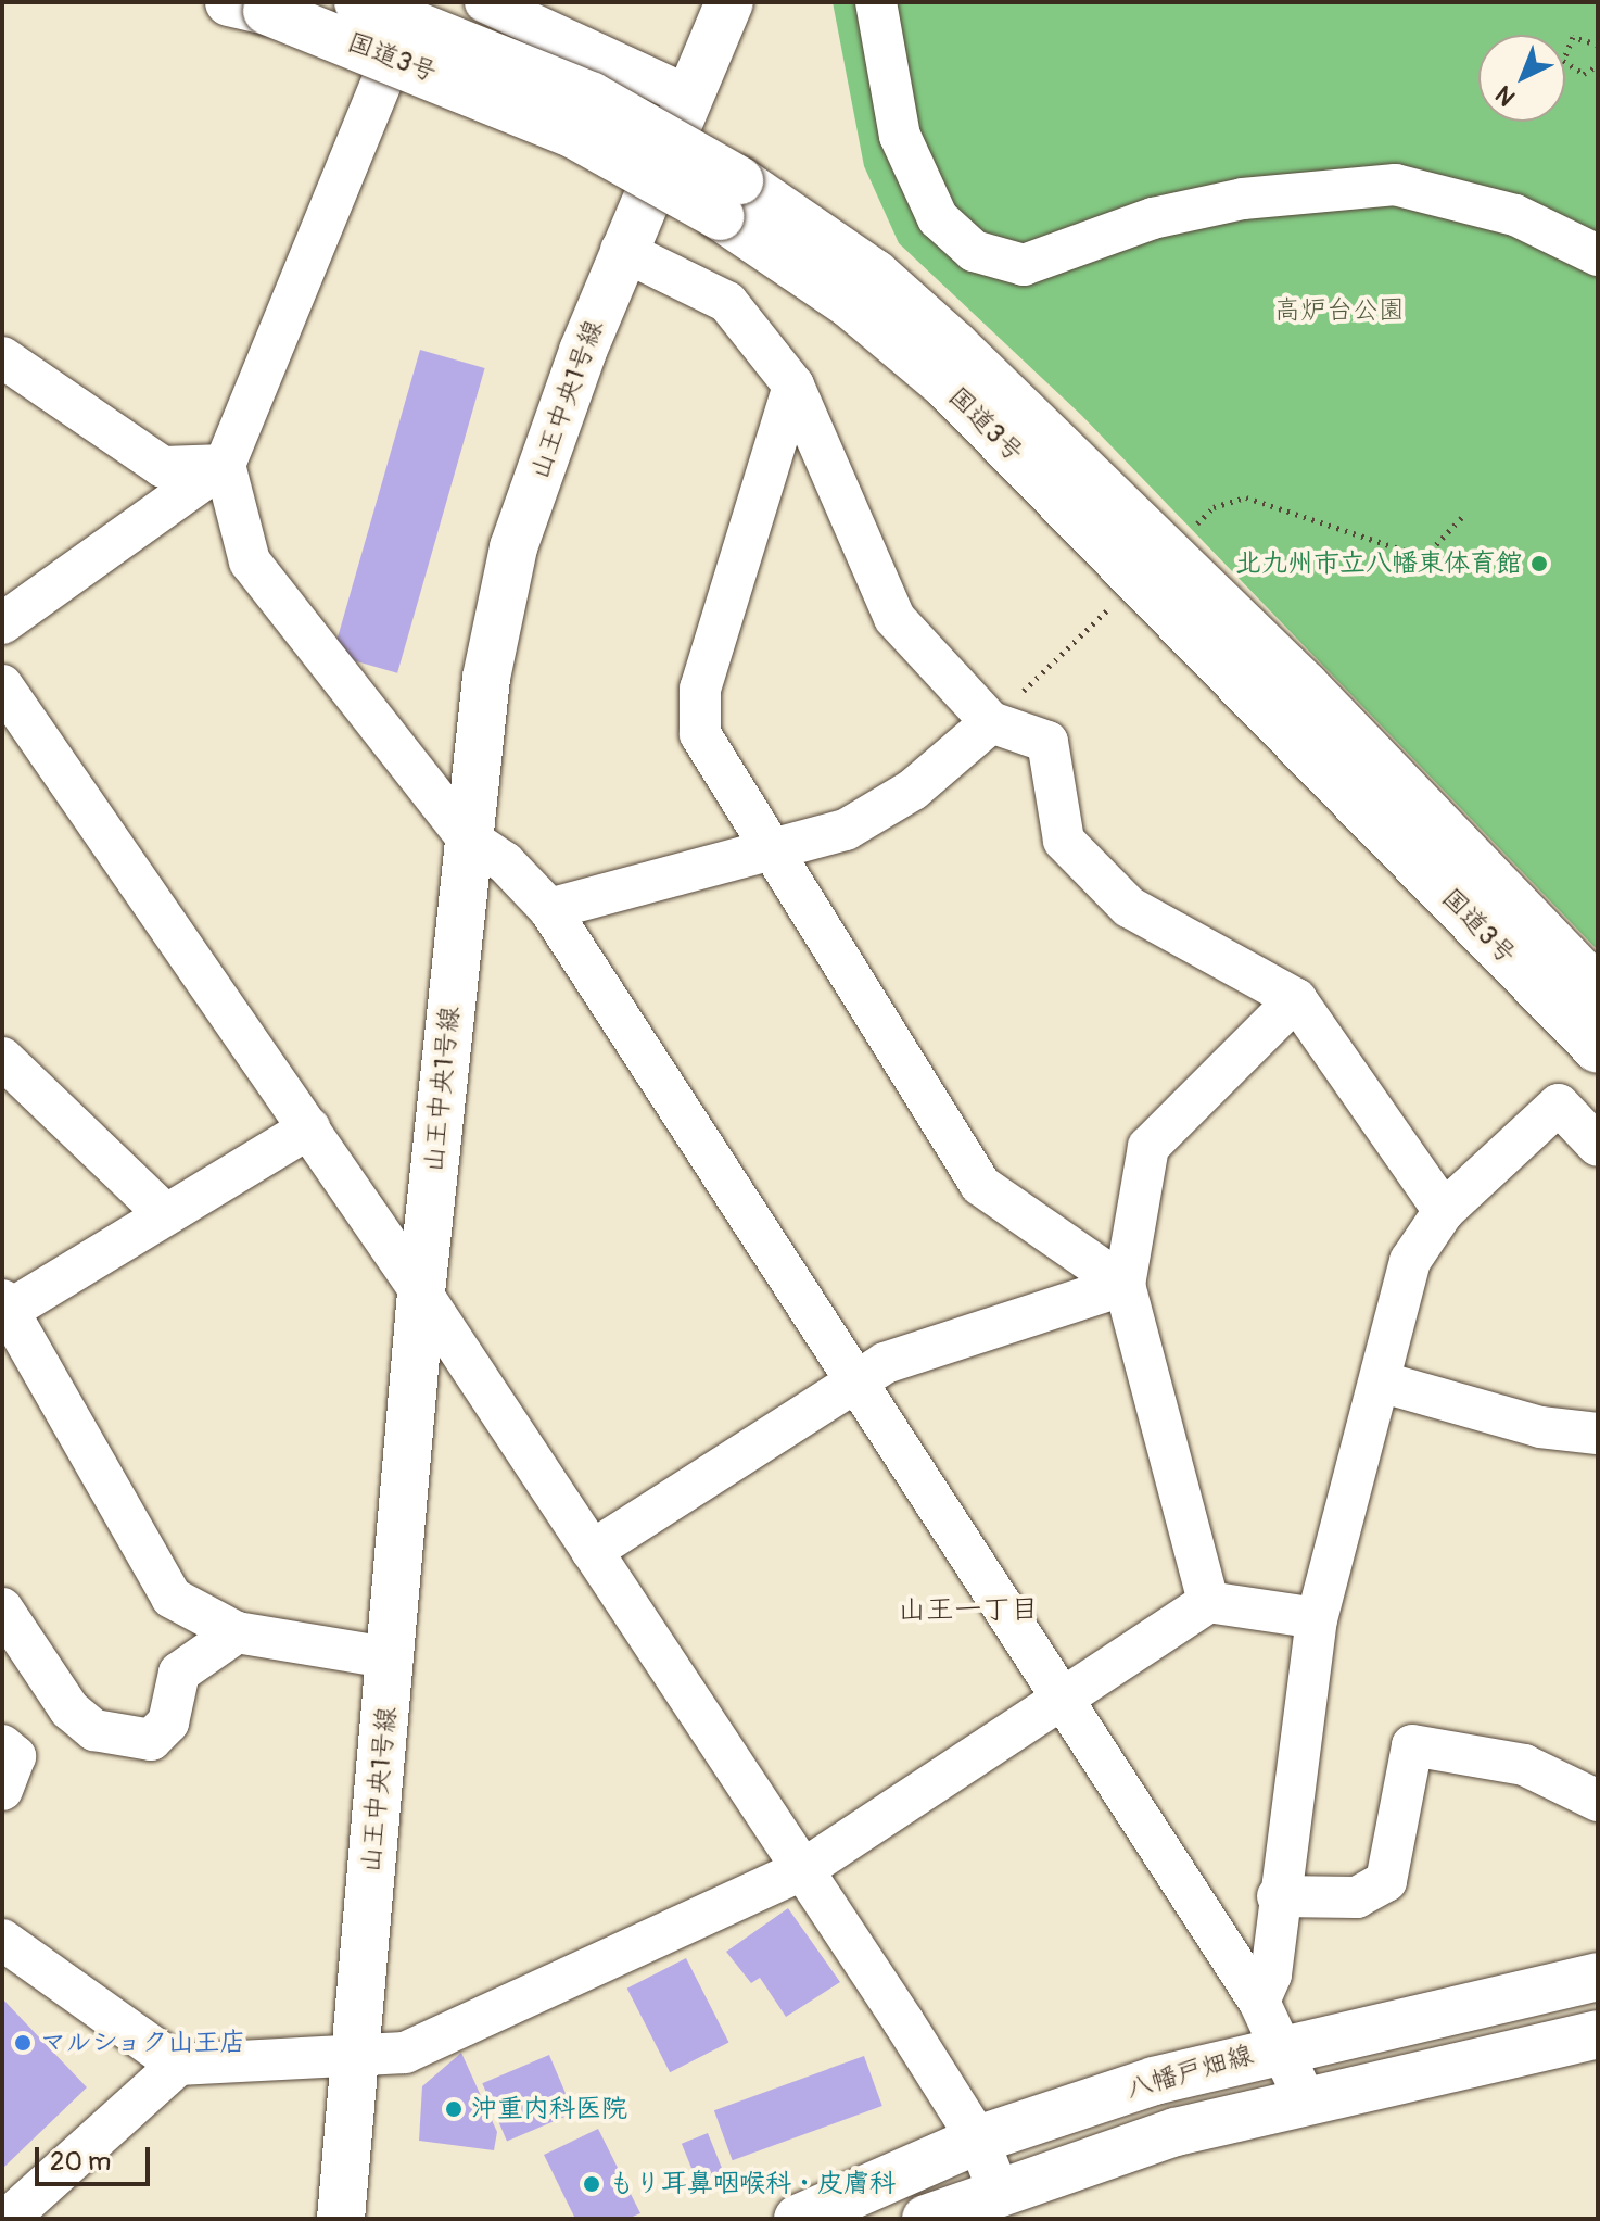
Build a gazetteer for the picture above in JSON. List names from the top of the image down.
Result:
{
  "streets": {
    "main road": ["国道3号", "山王中央1号線", "八幡戸畑線"]
  },
  "districts": ["山王一丁目"],
  "parks": ["高炉台公園"],
  "places": [
    "北九州市立八幡東体育館",
    "マルショク山王店",
    "沖重内科医院",
    "もり耳鼻咽喉科・皮膚科"
  ],
  "scale_bar": "20 m",
  "north": "bottom left"
}
